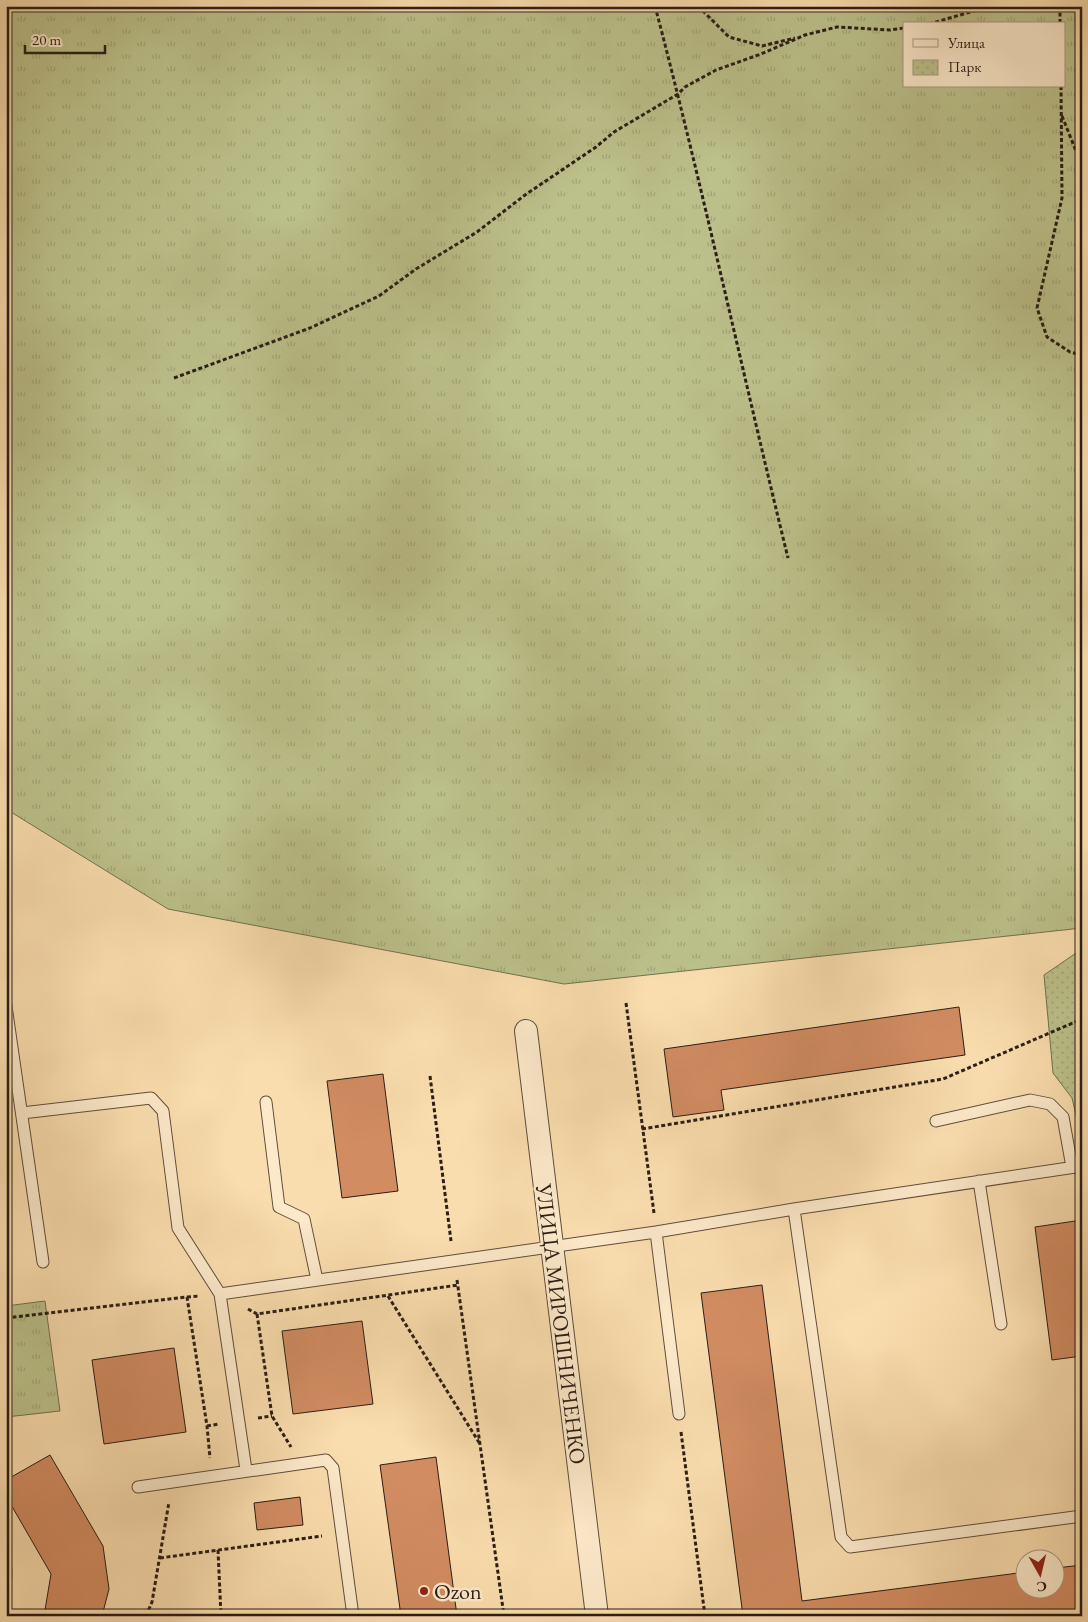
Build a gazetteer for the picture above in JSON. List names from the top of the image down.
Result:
{
  "streets": {
    "street": ["УЛИЦА МИРОШНИЧЕНКО"]
  },
  "places": ["Ozon"],
  "legend": ["Улица", "Парк"],
  "scale_bar": "20 m",
  "north": "bottom"
}
